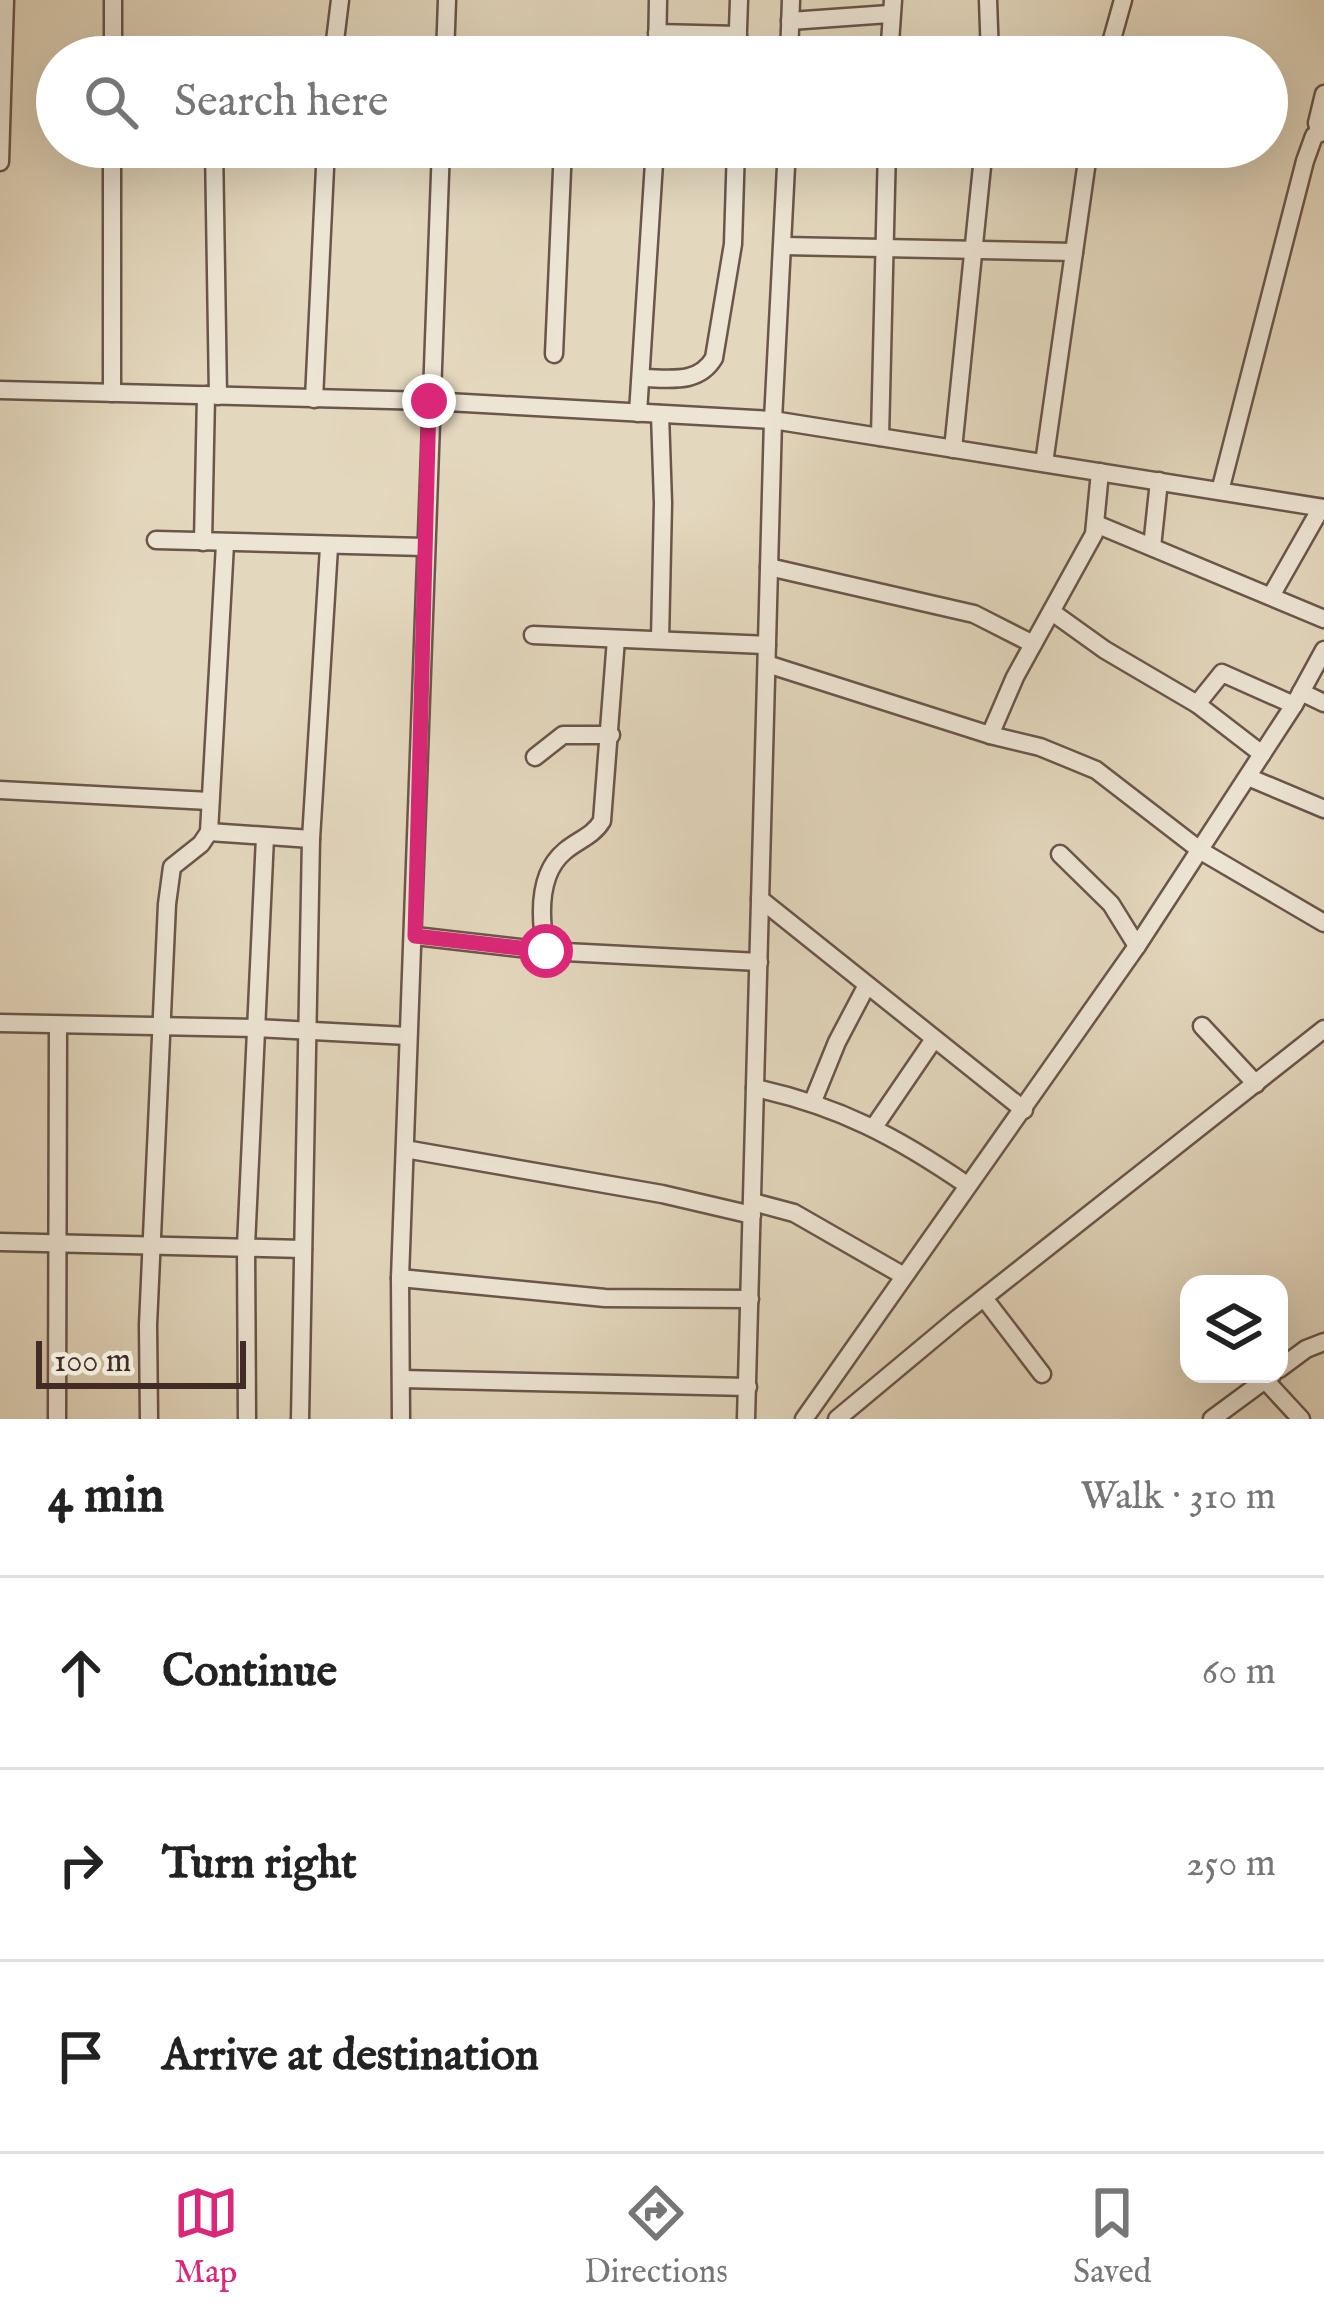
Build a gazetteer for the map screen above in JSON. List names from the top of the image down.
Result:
{
  "scale_bar": "100 m",
  "page": {
    "search": "Search here",
    "scale": "100 m",
    "heading": ["4 min", "Walk · 310 m"],
    "list": [
      ["Continue", "60 m"],
      ["Turn right", "250 m"],
      "Arrive at destination"
    ],
    "nav": ["Map", "Directions", "Saved"]
  }
}
